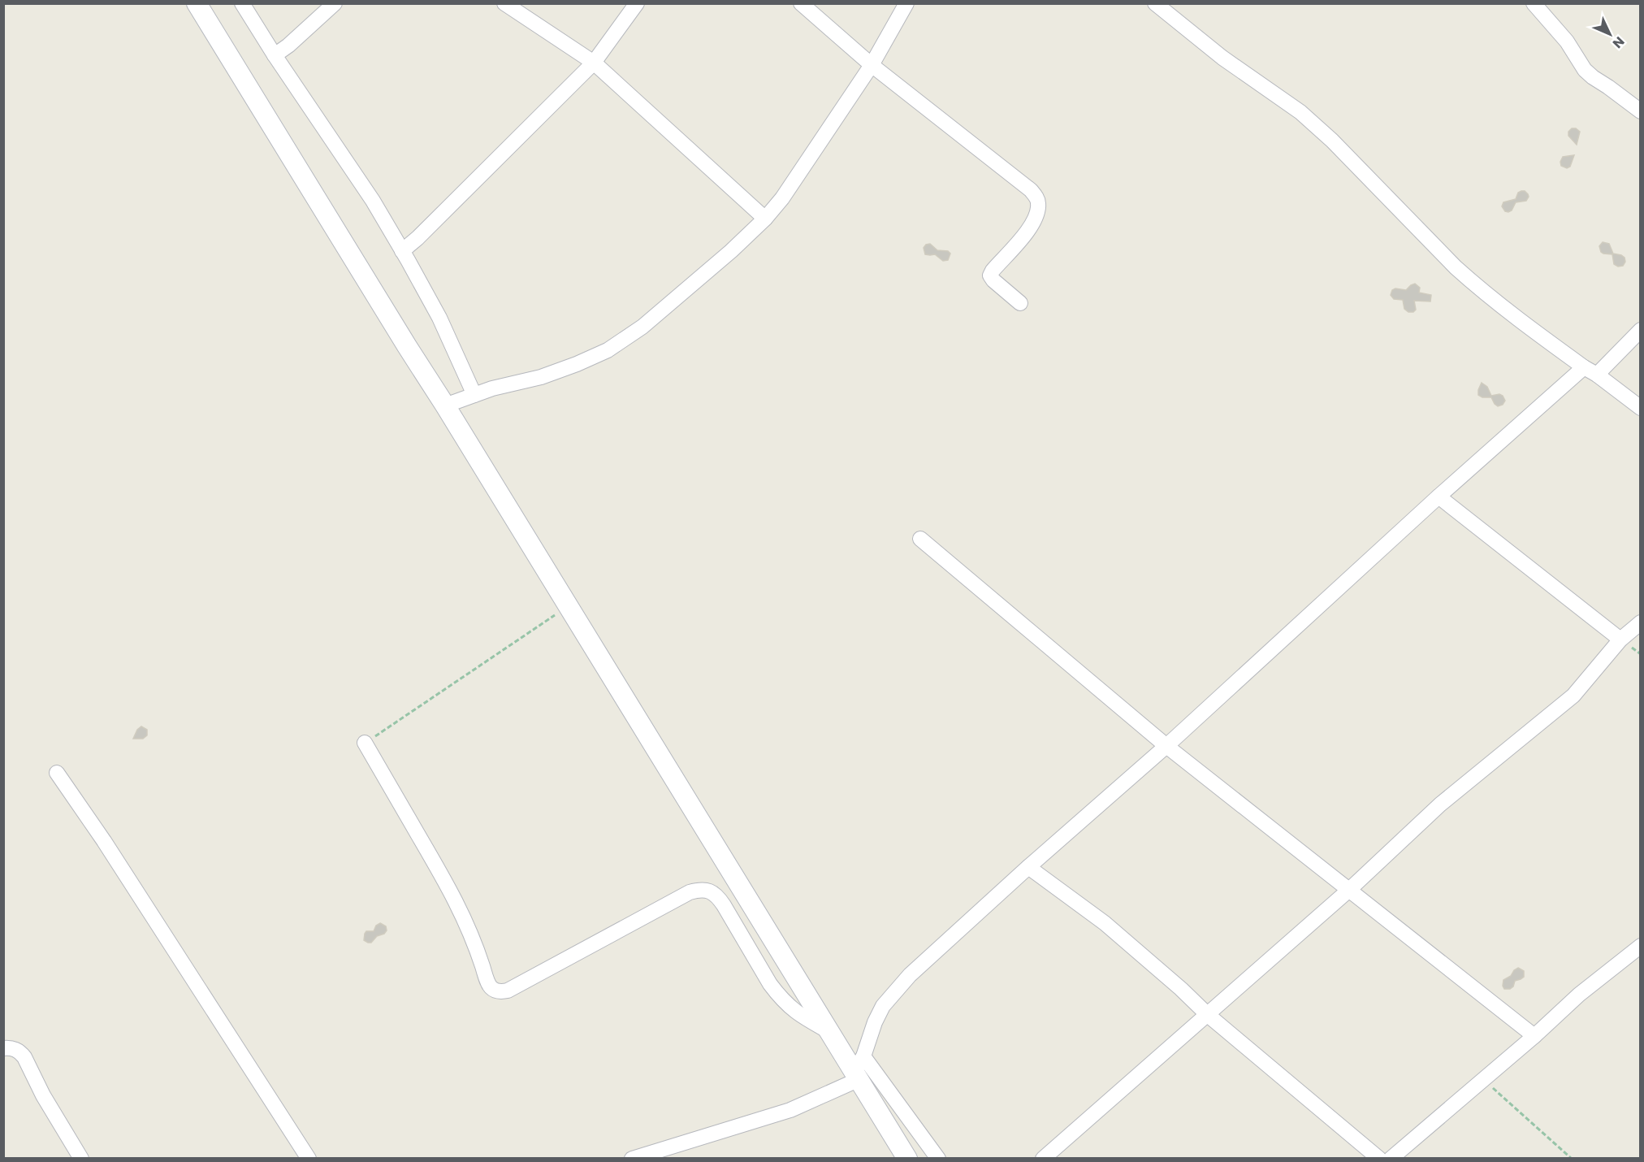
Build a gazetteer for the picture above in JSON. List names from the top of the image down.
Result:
{
  "north": "bottom right"
}
